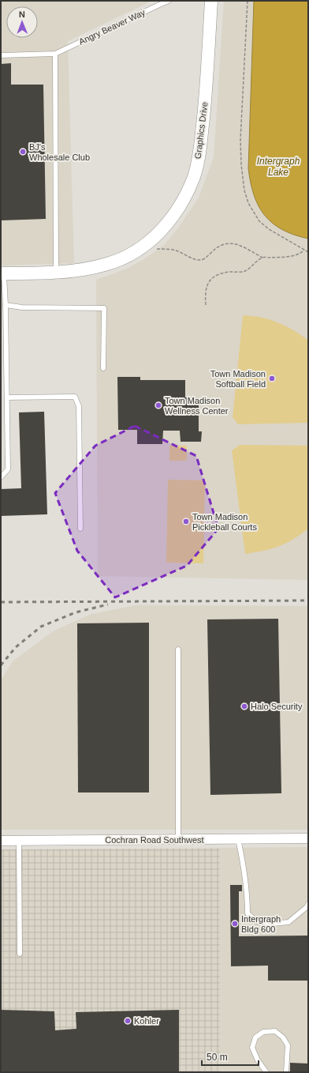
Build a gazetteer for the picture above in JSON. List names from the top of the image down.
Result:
{
  "streets": {
    "street": ["Graphics Drive", "Cochran Road Southwest"],
    "lane": ["Angry Beaver Way"]
  },
  "water": ["Intergraph Lake"],
  "places": [
    "BJ's Wholesale Club",
    "Town Madison Softball Field",
    "Town Madison Wellness Center",
    "Town Madison Pickleball Courts",
    "Halo Security",
    "Intergraph Bldg 600",
    "Kohler"
  ],
  "scale_bar": "50 m",
  "north": "top"
}
